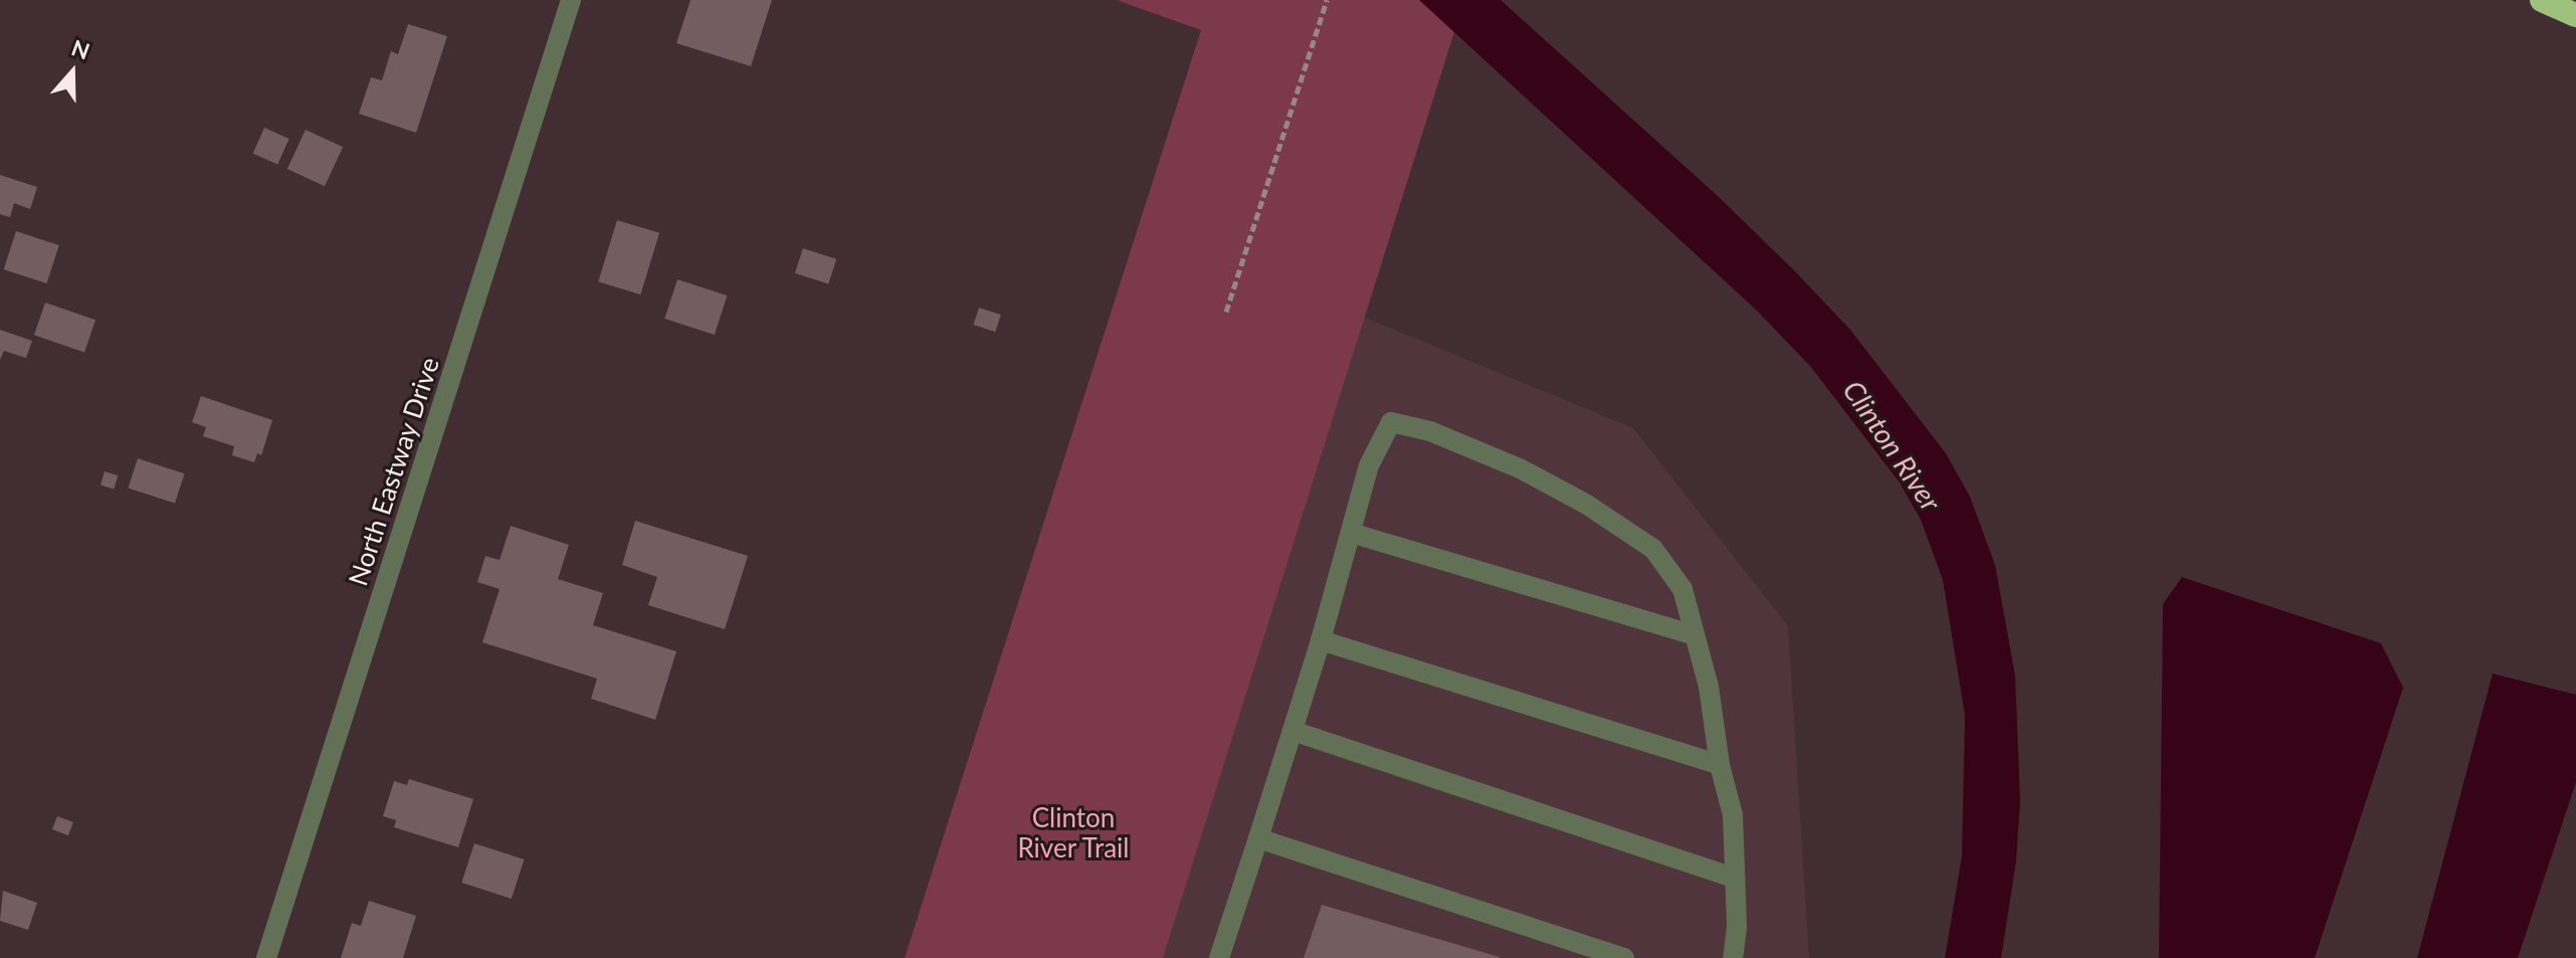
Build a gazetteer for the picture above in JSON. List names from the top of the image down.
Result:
{
  "streets": {
    "street": ["North Eastway Drive"]
  },
  "water": ["Clinton River"],
  "parks": ["Clinton River Trail"],
  "north": "top"
}
